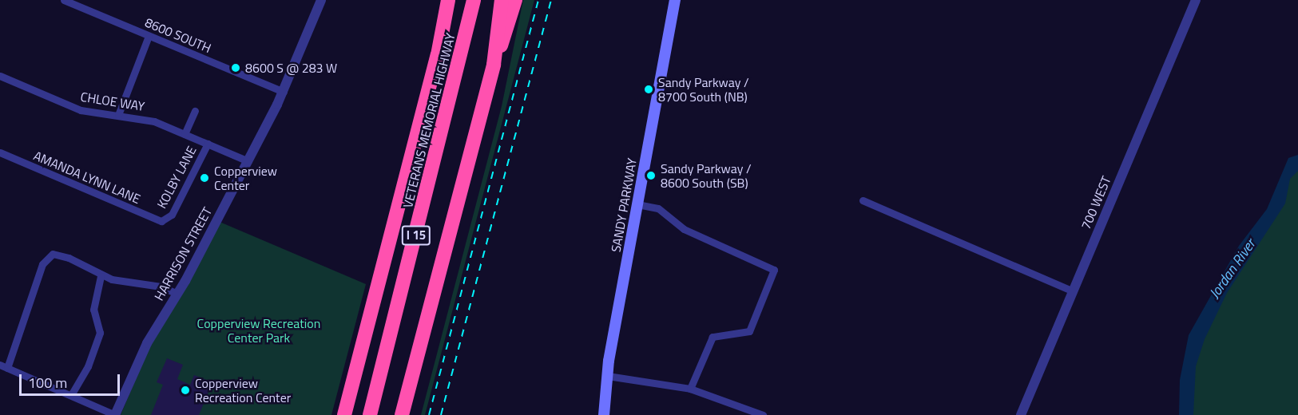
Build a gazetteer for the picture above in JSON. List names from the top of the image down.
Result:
{
  "streets": {
    "highway": ["VETERANS MEMORIAL HIGHWAY", "I 15"],
    "main road": ["SANDY PARKWAY"],
    "street": [
      "8600 SOUTH",
      "CHLOE WAY",
      "AMANDA LYNN LANE",
      "KOLBY LANE",
      "700 WEST",
      "HARRISON STREET"
    ]
  },
  "crossings": [
    ["8600 SOUTH", "HARRISON STREET"],
    ["CHLOE WAY", "KOLBY LANE"],
    ["CHLOE WAY", "HARRISON STREET"],
    ["AMANDA LYNN LANE", "KOLBY LANE"]
  ],
  "water": ["Jordan River"],
  "parks": ["Copperview Recreation Center Park"],
  "places": [
    "8600 S @ 283 W",
    "Sandy Parkway / 8700 South (NB)",
    "Sandy Parkway / 8600 South (SB)",
    "Copperview Center",
    "Copperview Recreation Center"
  ],
  "scale_bar": "100 m"
}
